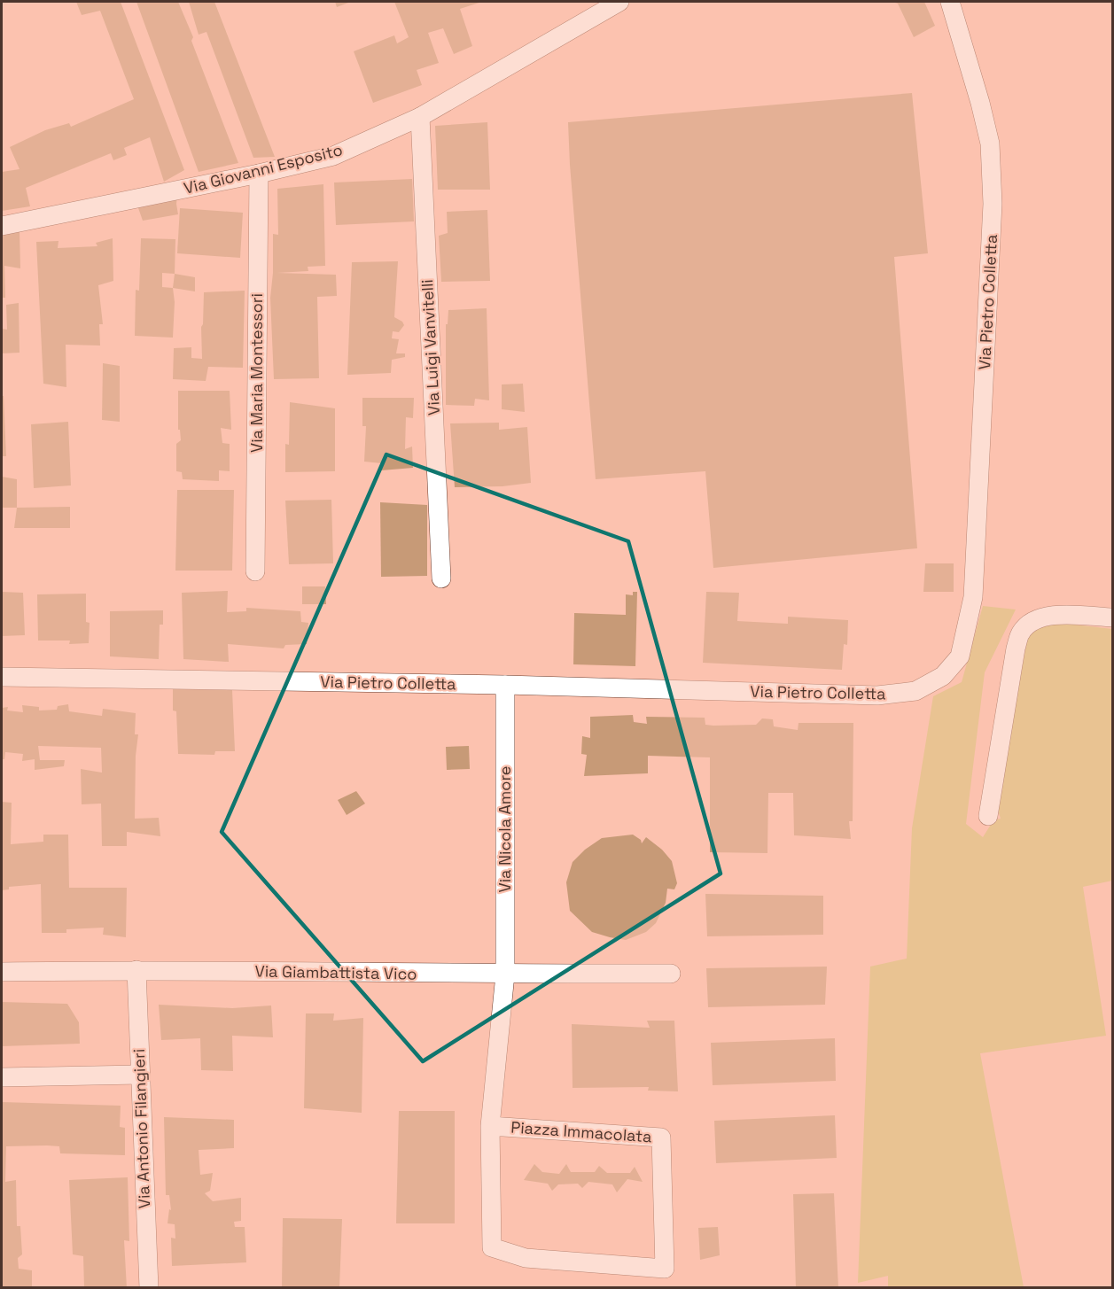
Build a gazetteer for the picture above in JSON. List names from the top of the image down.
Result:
{
  "streets": {
    "street": [
      "Via Giovanni Esposito",
      "Via Pietro Colletta",
      "Via Luigi Vanvitelli",
      "Via Maria Montessori",
      "Via Nicola Amore",
      "Via Giambattista Vico",
      "Via Antonio Filangieri",
      "Piazza Immacolata"
    ]
  },
  "crossings": [
    ["Via Giovanni Esposito", "Via Luigi Vanvitelli"],
    ["Via Giovanni Esposito", "Via Maria Montessori"],
    ["Via Pietro Colletta", "Via Nicola Amore"],
    ["Via Nicola Amore", "Via Giambattista Vico"],
    ["Via Nicola Amore", "Piazza Immacolata"],
    ["Via Giambattista Vico", "Via Antonio Filangieri"],
    ["Via Giambattista Vico", "Piazza Immacolata"]
  ]
}
